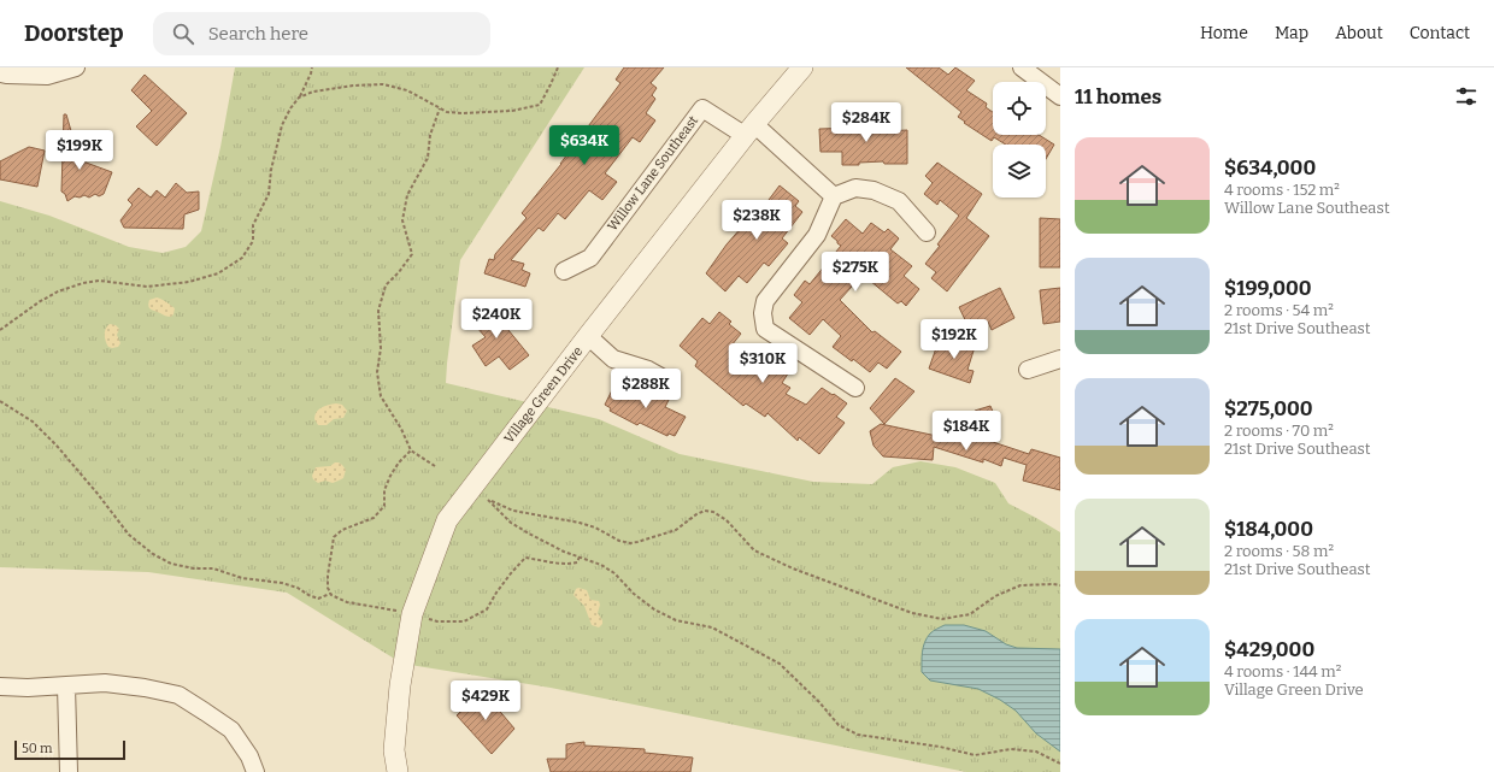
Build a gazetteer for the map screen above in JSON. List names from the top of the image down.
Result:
{
  "streets": {
    "street": ["Willow Lane Southeast", "Village Green Drive"]
  },
  "crossings": [
    ["Willow Lane Southeast", "Village Green Drive"]
  ],
  "scale_bar": "50 m",
  "page": {
    "header": "Doorstep",
    "search": "Search here",
    "nav": [
      "Home",
      "Map",
      "About",
      "Contact"
    ],
    "heading": "11 homes",
    "price": [
      "$284K",
      "$634K",
      "$199K",
      "$238K",
      "$275K",
      "$240K",
      "$192K",
      "$310K",
      "$288K",
      "$184K",
      "$429K"
    ],
    "list": [
      {
        "name": "$634,000",
        "note": "4 rooms · 152 m² · Willow Lane Southeast"
      },
      {
        "name": "$199,000",
        "note": "2 rooms · 54 m² · 21st Drive Southeast"
      },
      {
        "name": "$275,000",
        "note": "2 rooms · 70 m² · 21st Drive Southeast"
      },
      {
        "name": "$184,000",
        "note": "2 rooms · 58 m² · 21st Drive Southeast"
      },
      {
        "name": "$429,000",
        "note": "4 rooms · 144 m² · Village Green Drive"
      }
    ],
    "scale": "50 m"
  }
}
